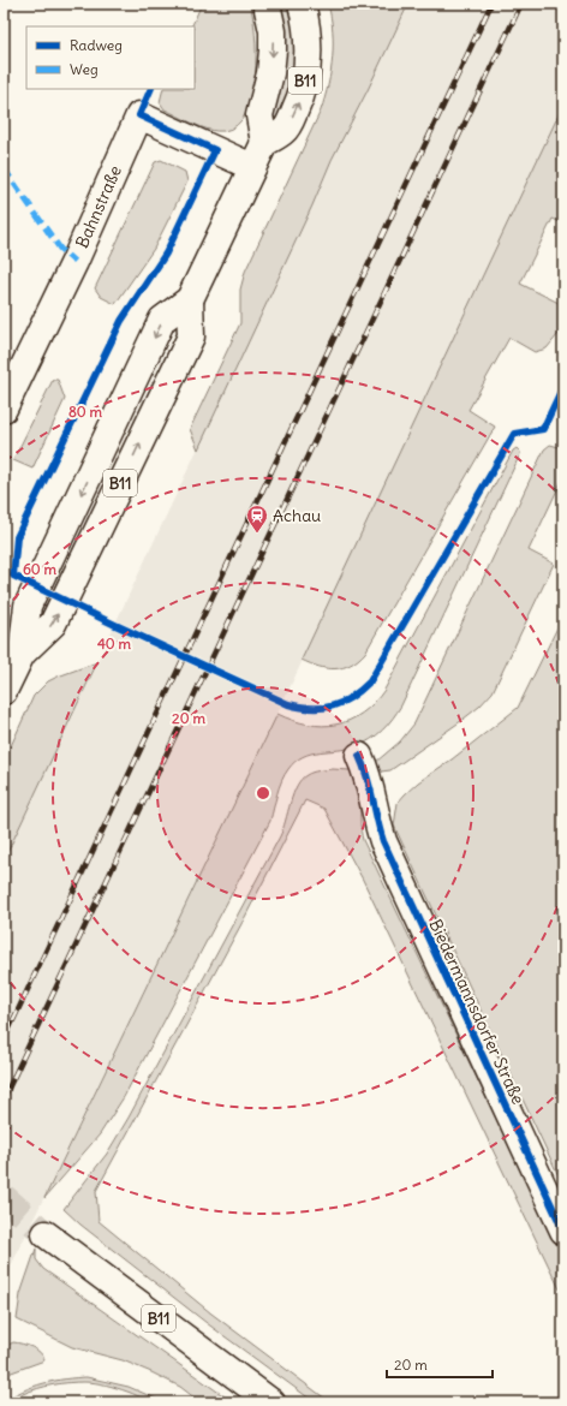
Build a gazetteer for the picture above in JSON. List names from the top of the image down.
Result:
{
  "streets": {
    "main road": ["B11", "Bahnstraße", "Biedermannsdorfer Straße"]
  },
  "crossings": [
    ["B11", "Bahnstraße"]
  ],
  "places": {
    "station": ["Achau"]
  },
  "legend": ["Radweg", "Weg"],
  "scale_bar": "20 m",
  "rings": [
    "80 m",
    "60 m",
    "40 m",
    "20 m"
  ]
}
